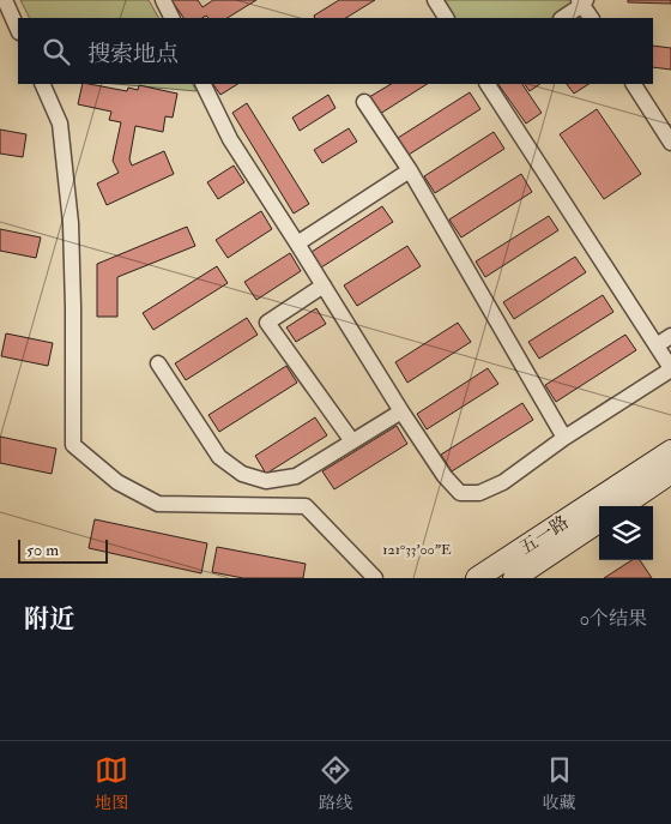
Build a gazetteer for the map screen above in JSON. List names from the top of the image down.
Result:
{
  "streets": {
    "main road": ["五一路"]
  },
  "scale_bar": "50 m",
  "page": {
    "search": "搜索地点",
    "scale": "50 m",
    "heading": ["附近", "0个结果"],
    "nav": ["地图", "路线", "收藏"]
  },
  "coordinates": ["121°33'00\"E"]
}
